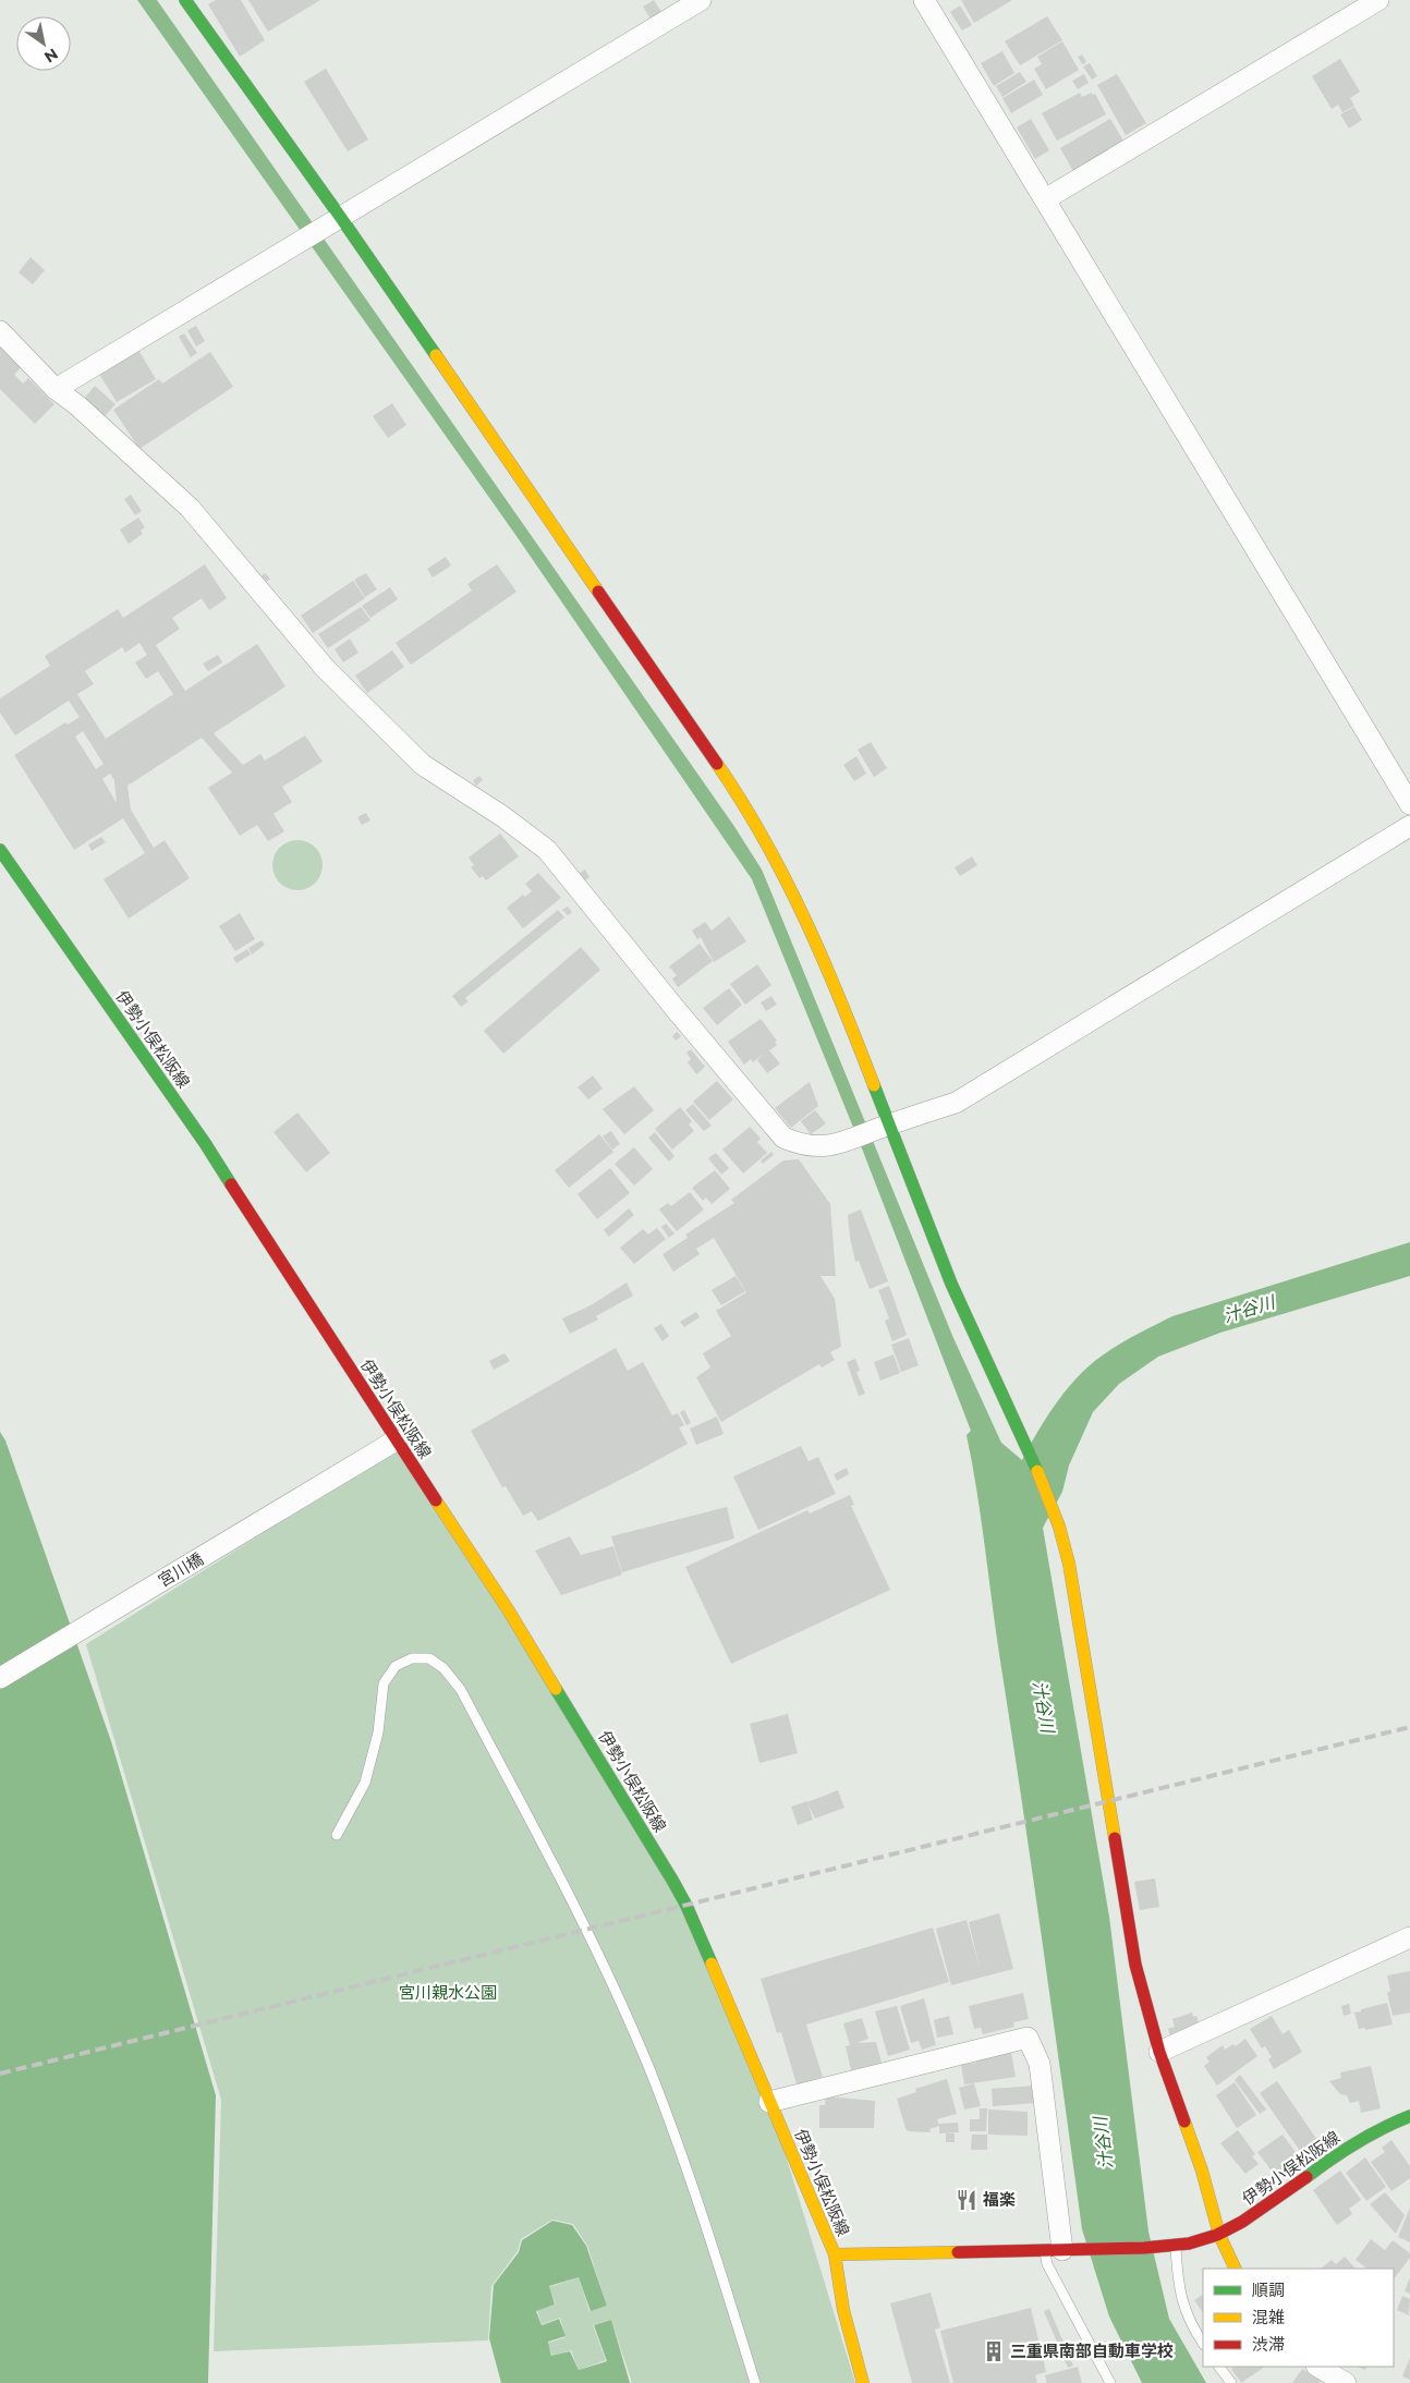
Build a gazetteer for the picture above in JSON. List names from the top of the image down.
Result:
{
  "streets": {
    "street": ["伊勢小俣松阪線", "宮川橋"]
  },
  "crossings": [
    ["伊勢小俣松阪線", "宮川橋"]
  ],
  "water": ["汁谷川"],
  "parks": ["宮川親水公園"],
  "places": {
    "restaurant": ["福楽"],
    "building": ["三重県南部自動車学校"]
  },
  "legend": ["順調", "混雑", "渋滞"],
  "north": "bottom right"
}
